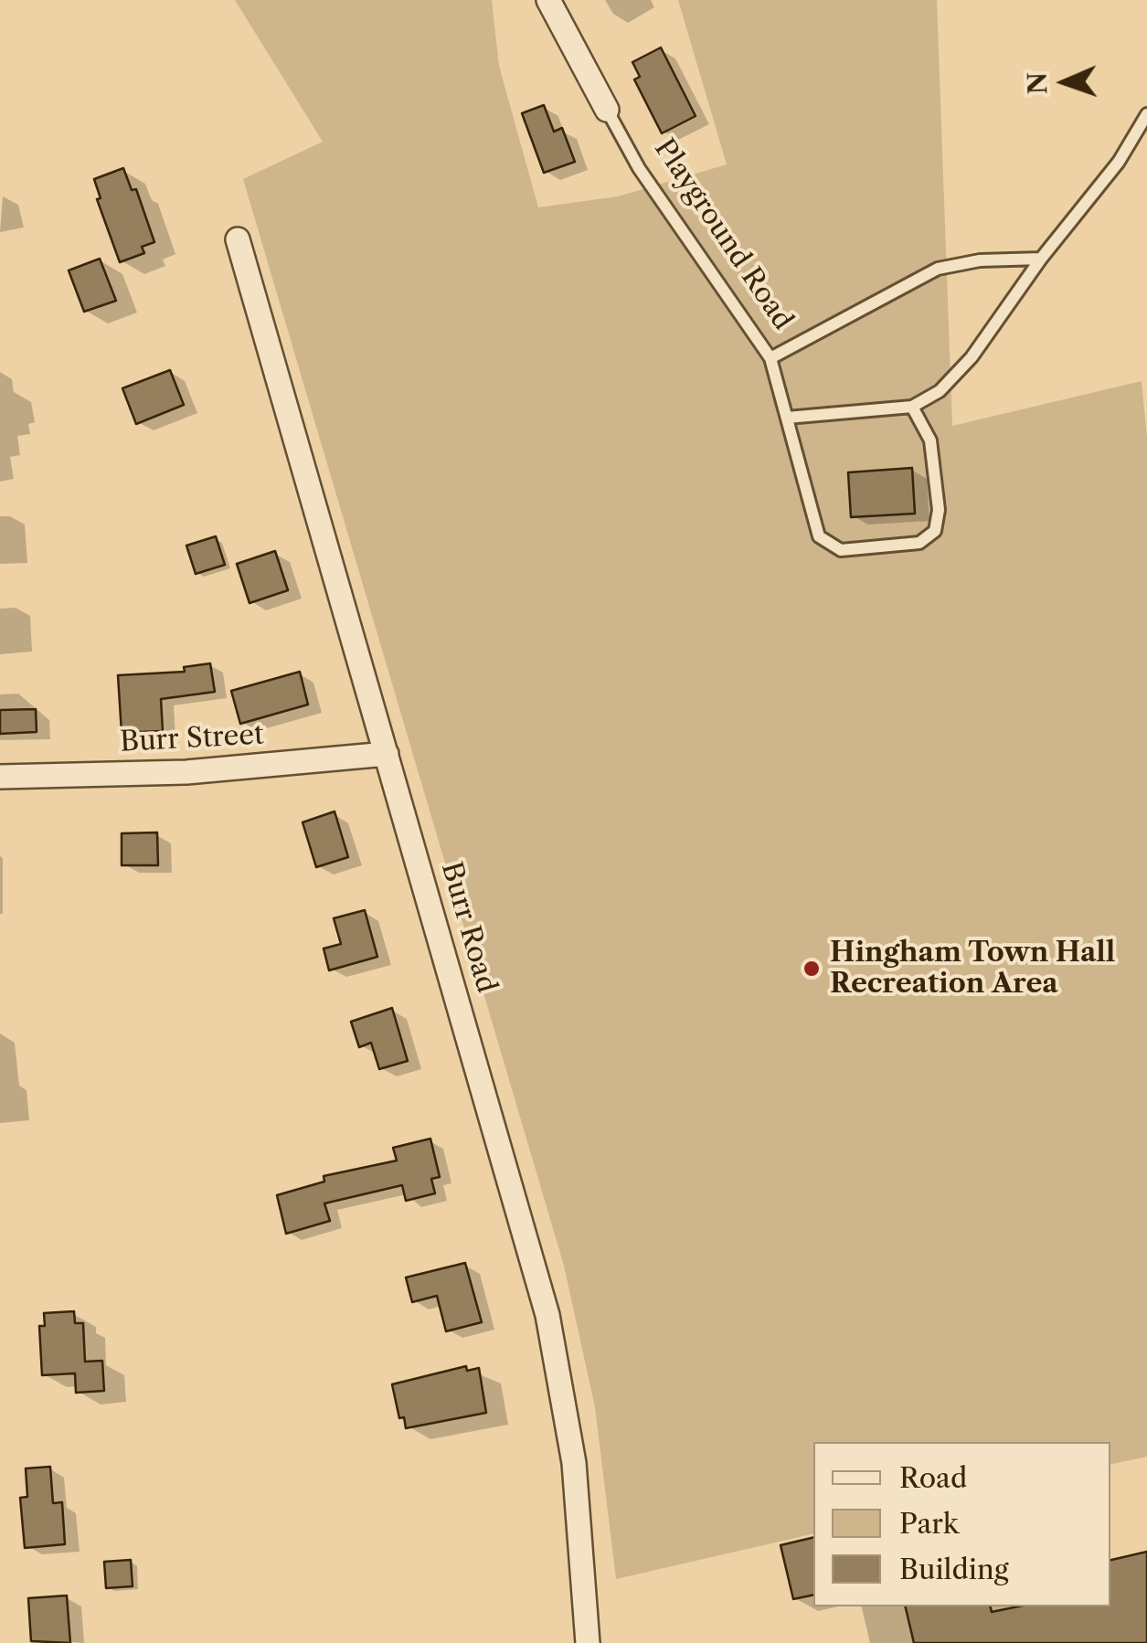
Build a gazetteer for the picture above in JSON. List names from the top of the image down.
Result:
{
  "streets": {
    "street": ["Playground Road", "Burr Street", "Burr Road"]
  },
  "crossings": [
    ["Burr Street", "Burr Road"]
  ],
  "places": ["Hingham Town Hall Recreation Area"],
  "legend": ["Road", "Park", "Building"],
  "north": "left"
}
